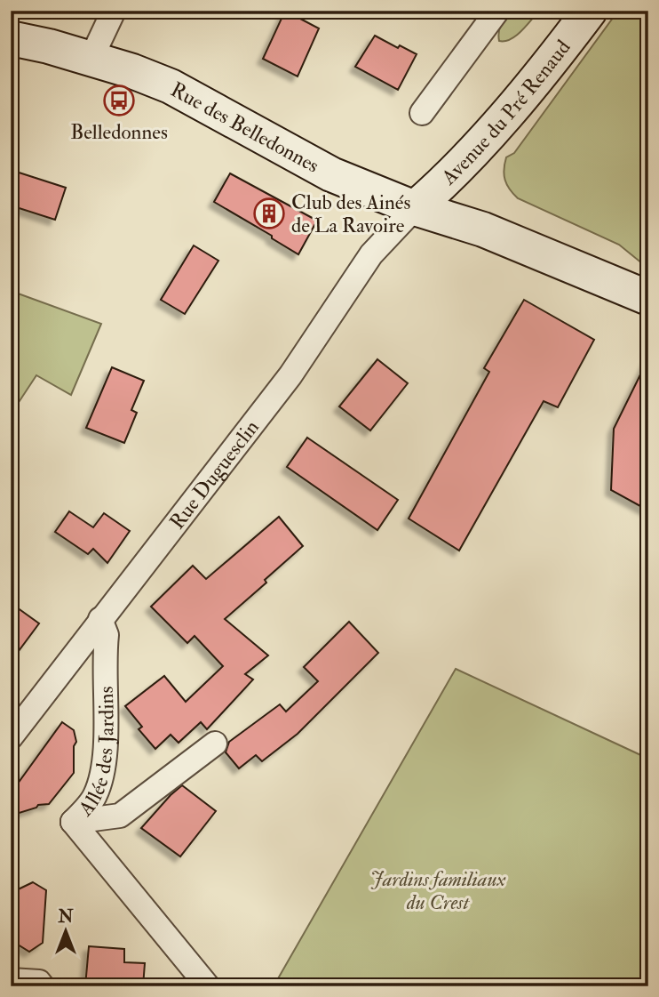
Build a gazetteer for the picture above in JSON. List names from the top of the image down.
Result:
{
  "streets": {
    "main road": ["Avenue du Pré Renaud", "Rue des Belledonnes"],
    "street": ["Rue Duguesclin", "Allée des Jardins"]
  },
  "crossings": [
    ["Avenue du Pré Renaud", "Rue des Belledonnes"],
    ["Avenue du Pré Renaud", "Rue Duguesclin"],
    ["Rue des Belledonnes", "Rue Duguesclin"],
    ["Rue Duguesclin", "Allée des Jardins"]
  ],
  "parks": ["Jardins familiaux du Crest"],
  "places": {
    "bus stop": ["Belledonnes"],
    "building": ["Club des Ainés de La Ravoire"]
  },
  "north": "top"
}
